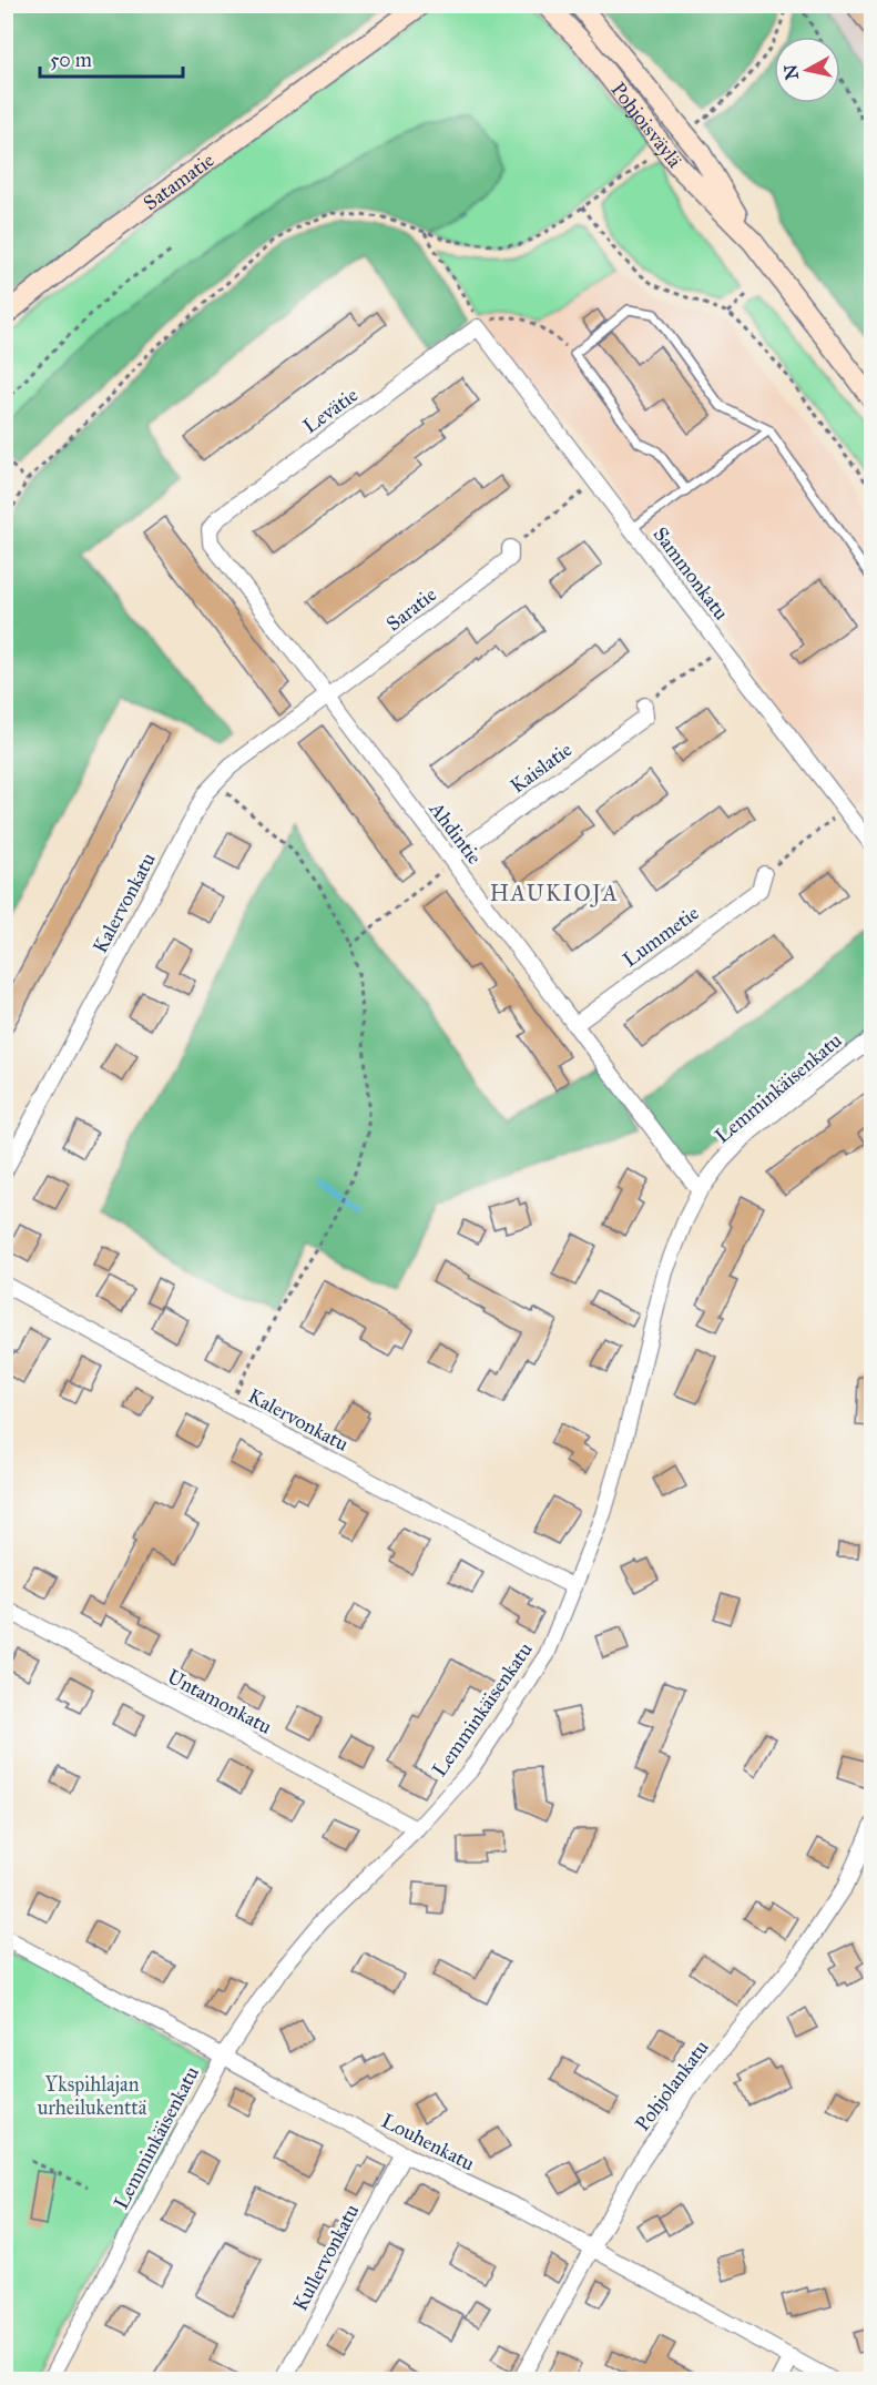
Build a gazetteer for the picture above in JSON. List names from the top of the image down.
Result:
{
  "streets": {
    "main road": ["Pohjoisväylä", "Satamatie"],
    "street": [
      "Levätie",
      "Sammonkatu",
      "Saratie",
      "Kaislatie",
      "Ahdintie",
      "Kalervonkatu",
      "Lummetie",
      "Lemminkäisenkatu",
      "Untamonkatu",
      "Pohjolankatu",
      "Louhenkatu",
      "Kullervonkatu"
    ]
  },
  "crossings": [
    ["Levätie", "Sammonkatu"],
    ["Levätie", "Ahdintie"],
    ["Saratie", "Ahdintie"],
    ["Saratie", "Kalervonkatu"],
    ["Kaislatie", "Ahdintie"],
    ["Ahdintie", "Kalervonkatu"],
    ["Ahdintie", "Lummetie"],
    ["Ahdintie", "Lemminkäisenkatu"],
    ["Kalervonkatu", "Lemminkäisenkatu"],
    ["Lemminkäisenkatu", "Untamonkatu"],
    ["Lemminkäisenkatu", "Louhenkatu"],
    ["Pohjolankatu", "Louhenkatu"],
    ["Louhenkatu", "Kullervonkatu"]
  ],
  "districts": ["HAUKIOJA"],
  "parks": ["Ykspihlajan urheilukenttä"],
  "scale_bar": "50 m",
  "north": "left"
}
